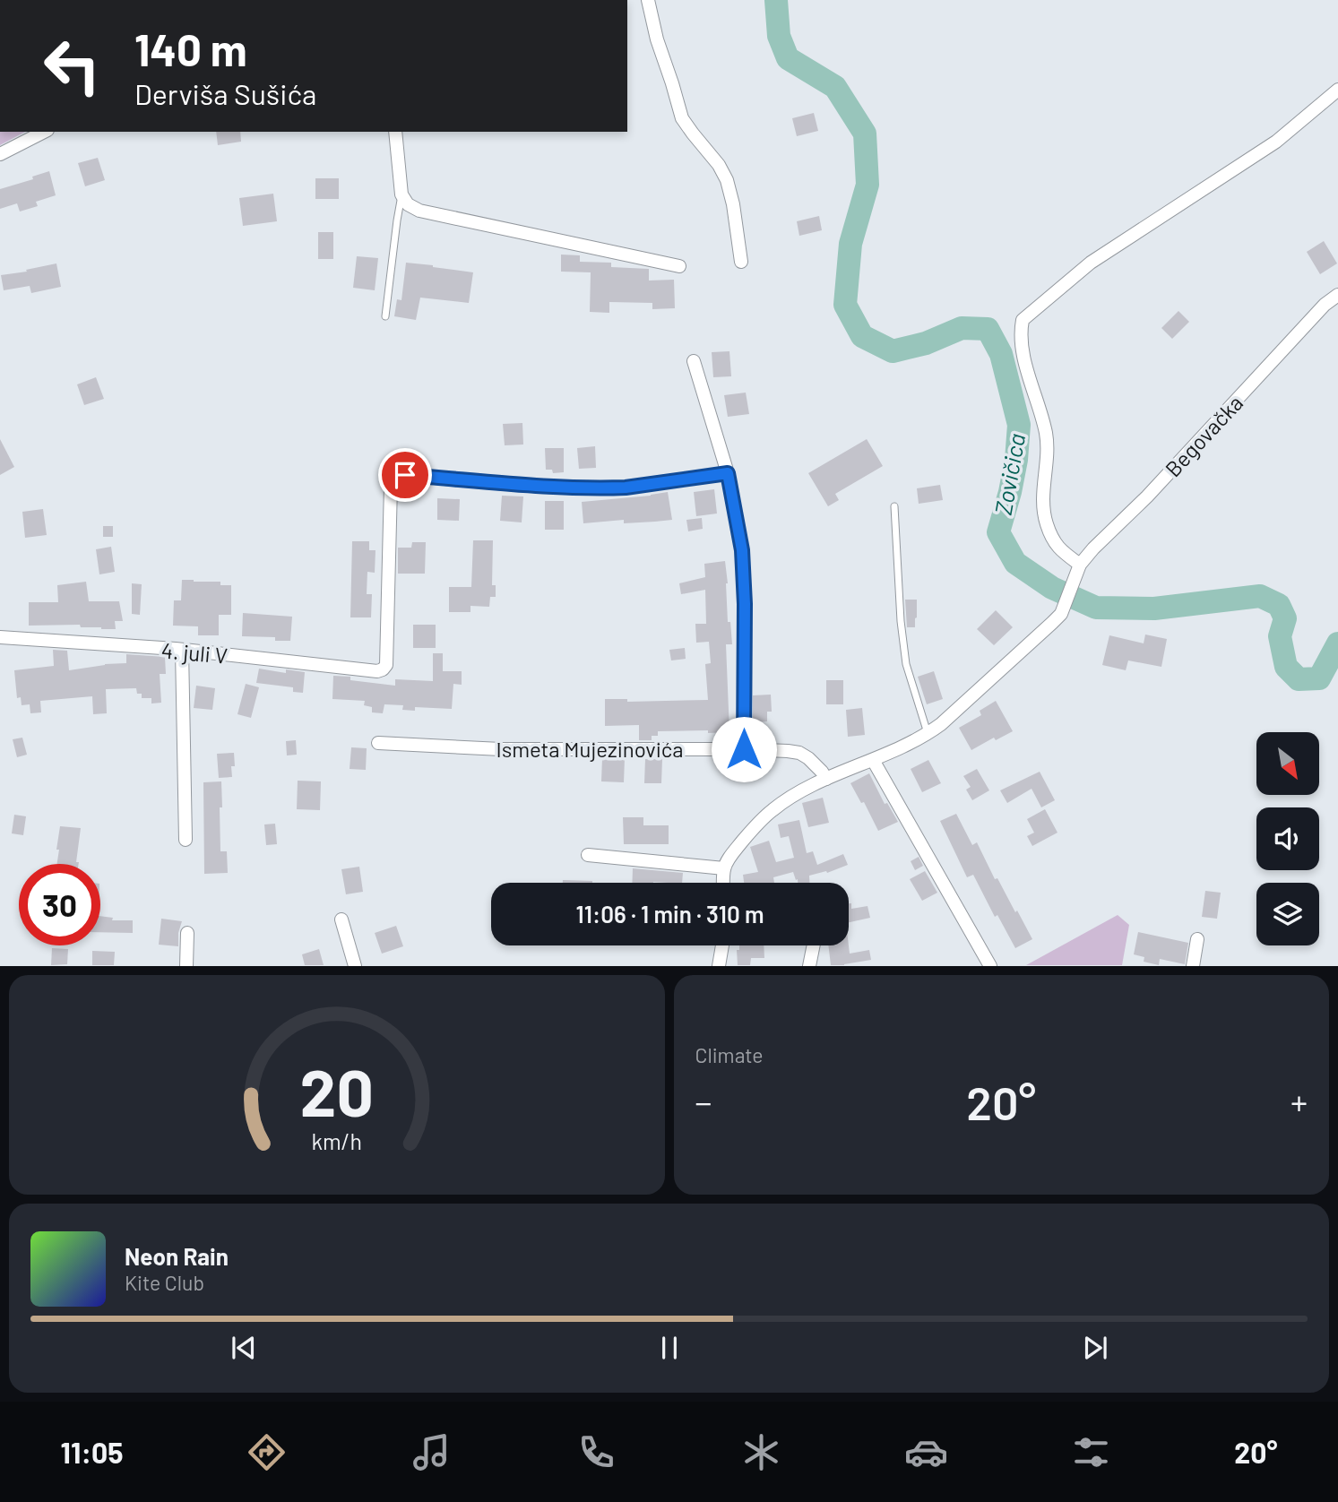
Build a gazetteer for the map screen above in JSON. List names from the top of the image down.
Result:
{
  "streets": {
    "street": ["Begovačka", "4. juli V", "Ismeta Mujezinovića"]
  },
  "water": ["Zovičica"],
  "north": "bottom right",
  "page": {
    "turn": ["140 m", "Derviša Sušića"],
    "limit": "30",
    "trip": "11:06 · 1 min · 310 m",
    "tile": "Climate",
    "heat": ["−", "20°", "+"],
    "song": ["Neon Rain", "Kite Club"],
    "tabs": ["11:05", "20°"],
    "gauge": ["20", "km/h"]
  }
}
